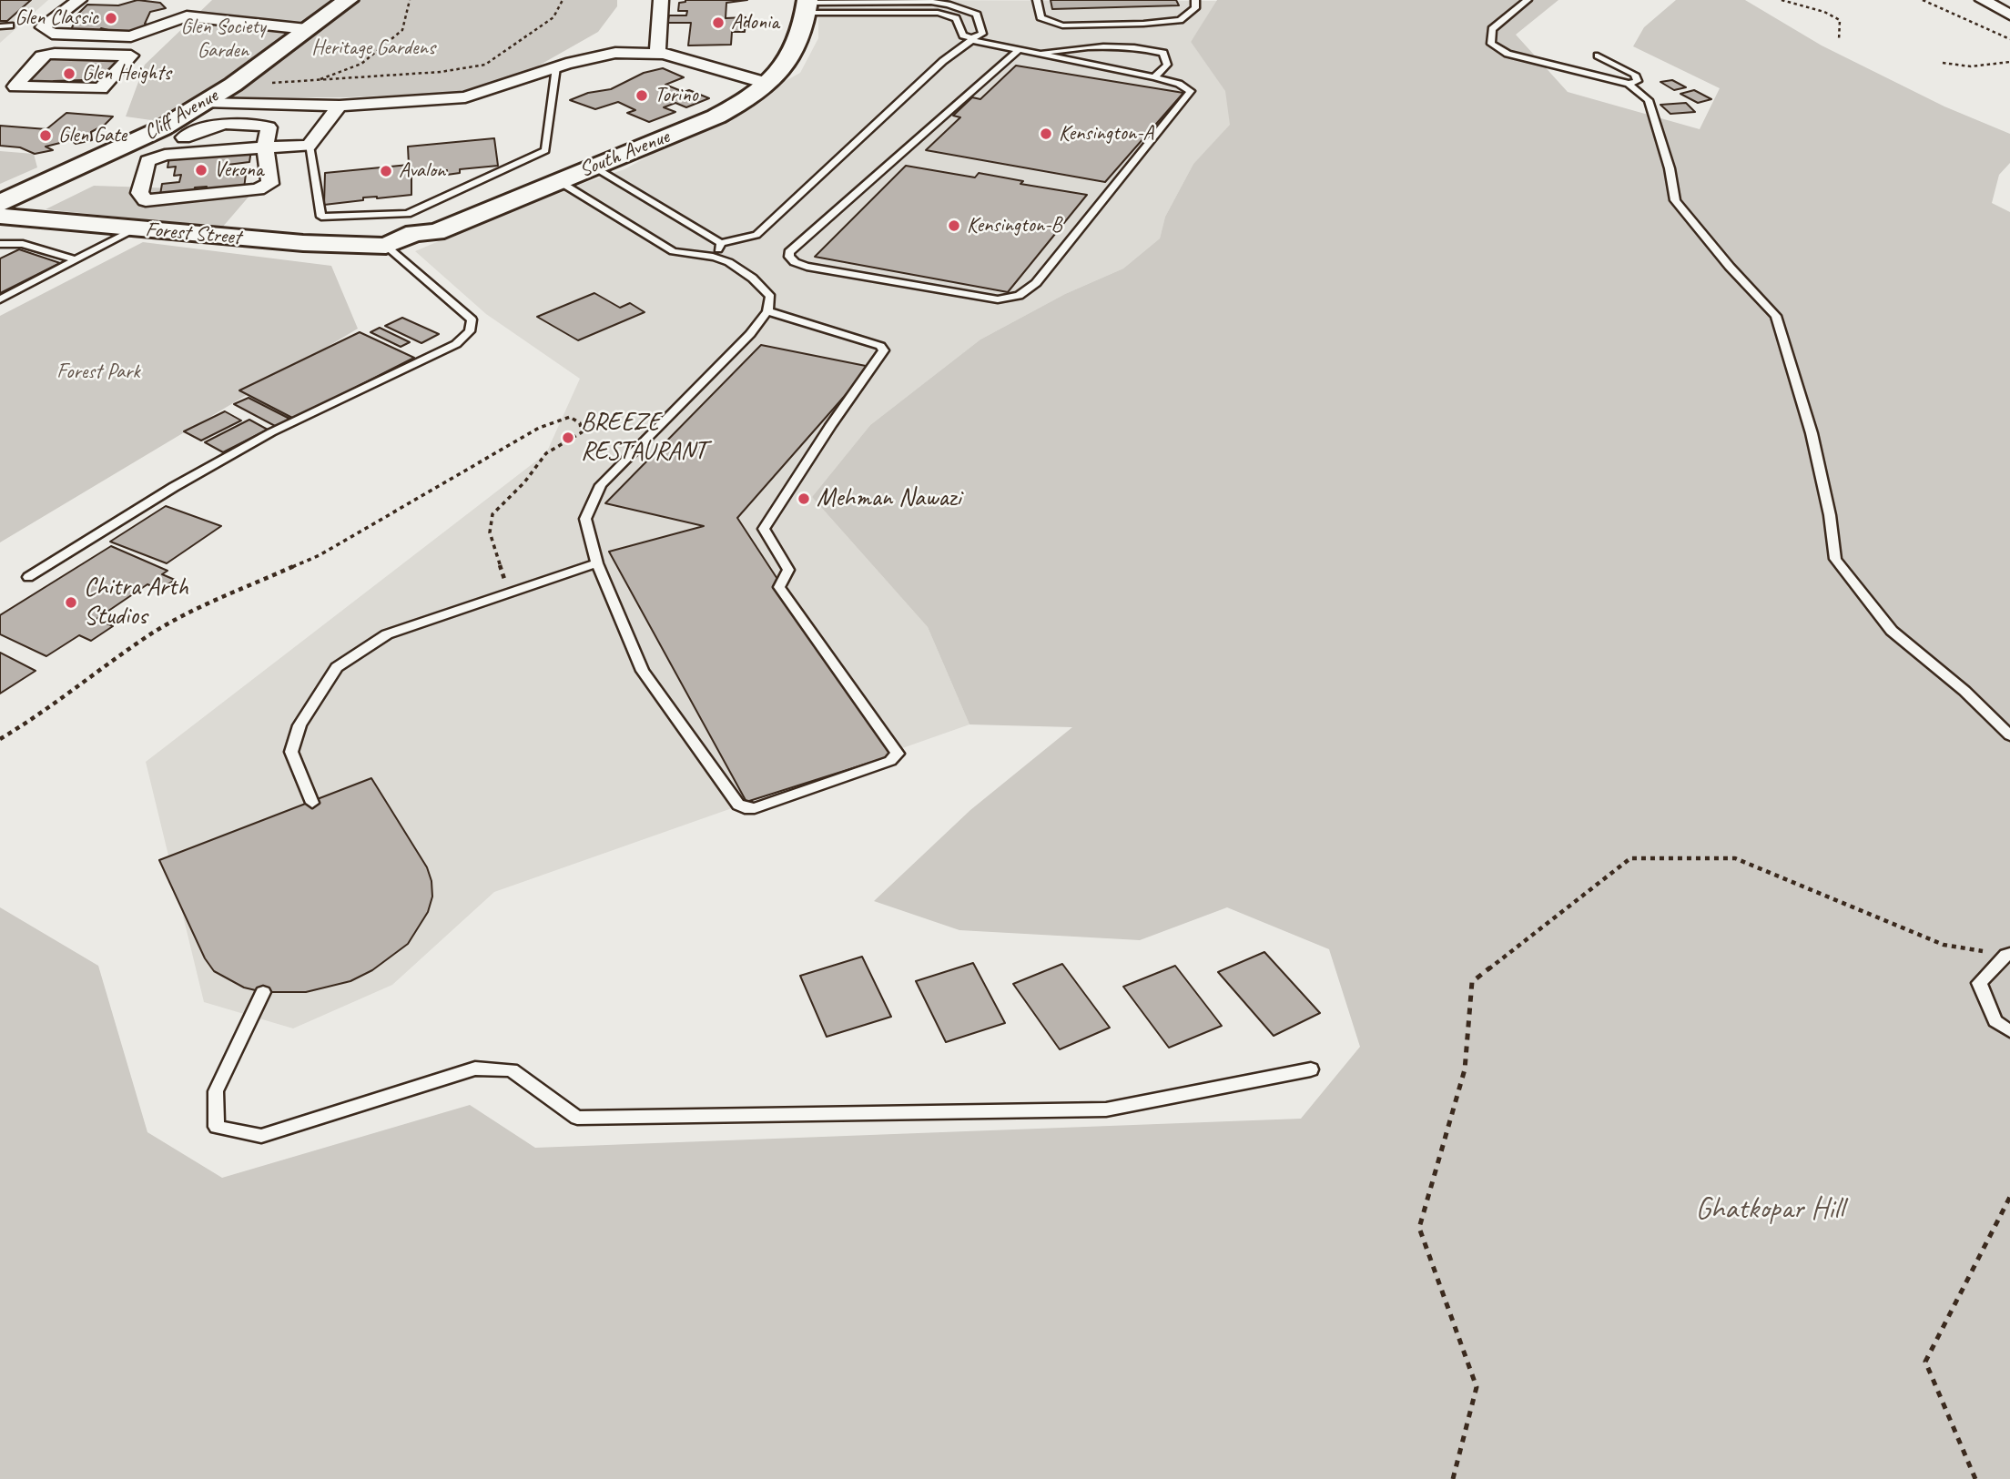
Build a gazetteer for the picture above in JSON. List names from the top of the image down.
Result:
{
  "streets": {
    "street": ["Cliff Avenue", "South Avenue", "Forest Street"]
  },
  "crossings": [
    ["South Avenue", "Forest Street"]
  ],
  "parks": [
    "Glen Society Garden",
    "Heritage Gardens",
    "Forest Park",
    "Ghatkopar Hill"
  ],
  "places": [
    "Glen Classic",
    "Adonia",
    "Glen Heights",
    "Torino",
    "Kensington-A",
    "Glen Gate",
    "Verona",
    "Avalon",
    "Kensington-B",
    "BREEZE RESTAURANT",
    "Mehman Nawazi",
    "Chitra Arth Studios"
  ]
}
